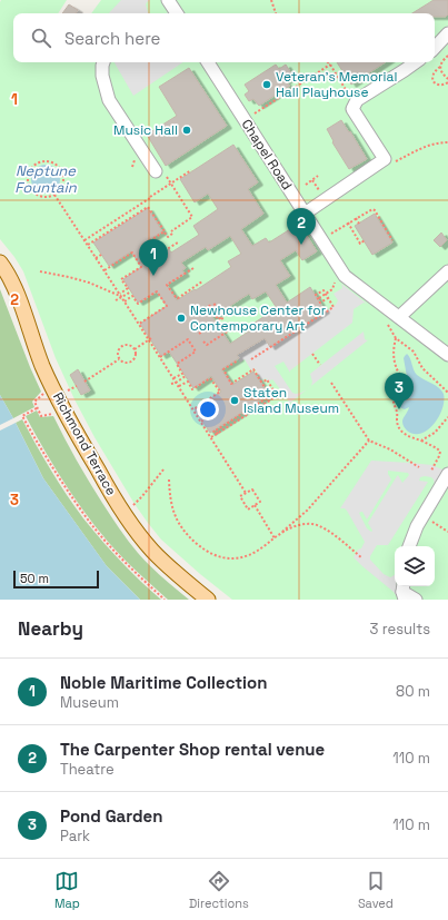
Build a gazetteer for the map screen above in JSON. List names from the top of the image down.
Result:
{
  "streets": {
    "main road": ["Richmond Terrace"],
    "lane": ["Chapel Road"]
  },
  "water": ["Neptune Fountain"],
  "places": [
    "Veteran’s Memorial Hall Playhouse",
    "Music Hall",
    "Newhouse Center for Contemporary Art",
    "Staten Island Museum"
  ],
  "scale_bar": "50 m",
  "page": {
    "search": "Search here",
    "pins": ["2", "1", "3"],
    "scale": "50 m",
    "heading": ["Nearby", "3 results"],
    "list": [
      {
        "mark": "1",
        "name": "Noble Maritime Collection",
        "note": "Museum",
        "value": "80 m"
      },
      {
        "mark": "2",
        "name": "The Carpenter Shop rental venue",
        "note": "Theatre",
        "value": "110 m"
      },
      {
        "mark": "3",
        "name": "Pond Garden",
        "note": "Park",
        "value": "110 m"
      }
    ],
    "nav": ["Map", "Directions", "Saved"]
  },
  "grid": {
    "rows": ["1", "2", "3"]
  }
}
